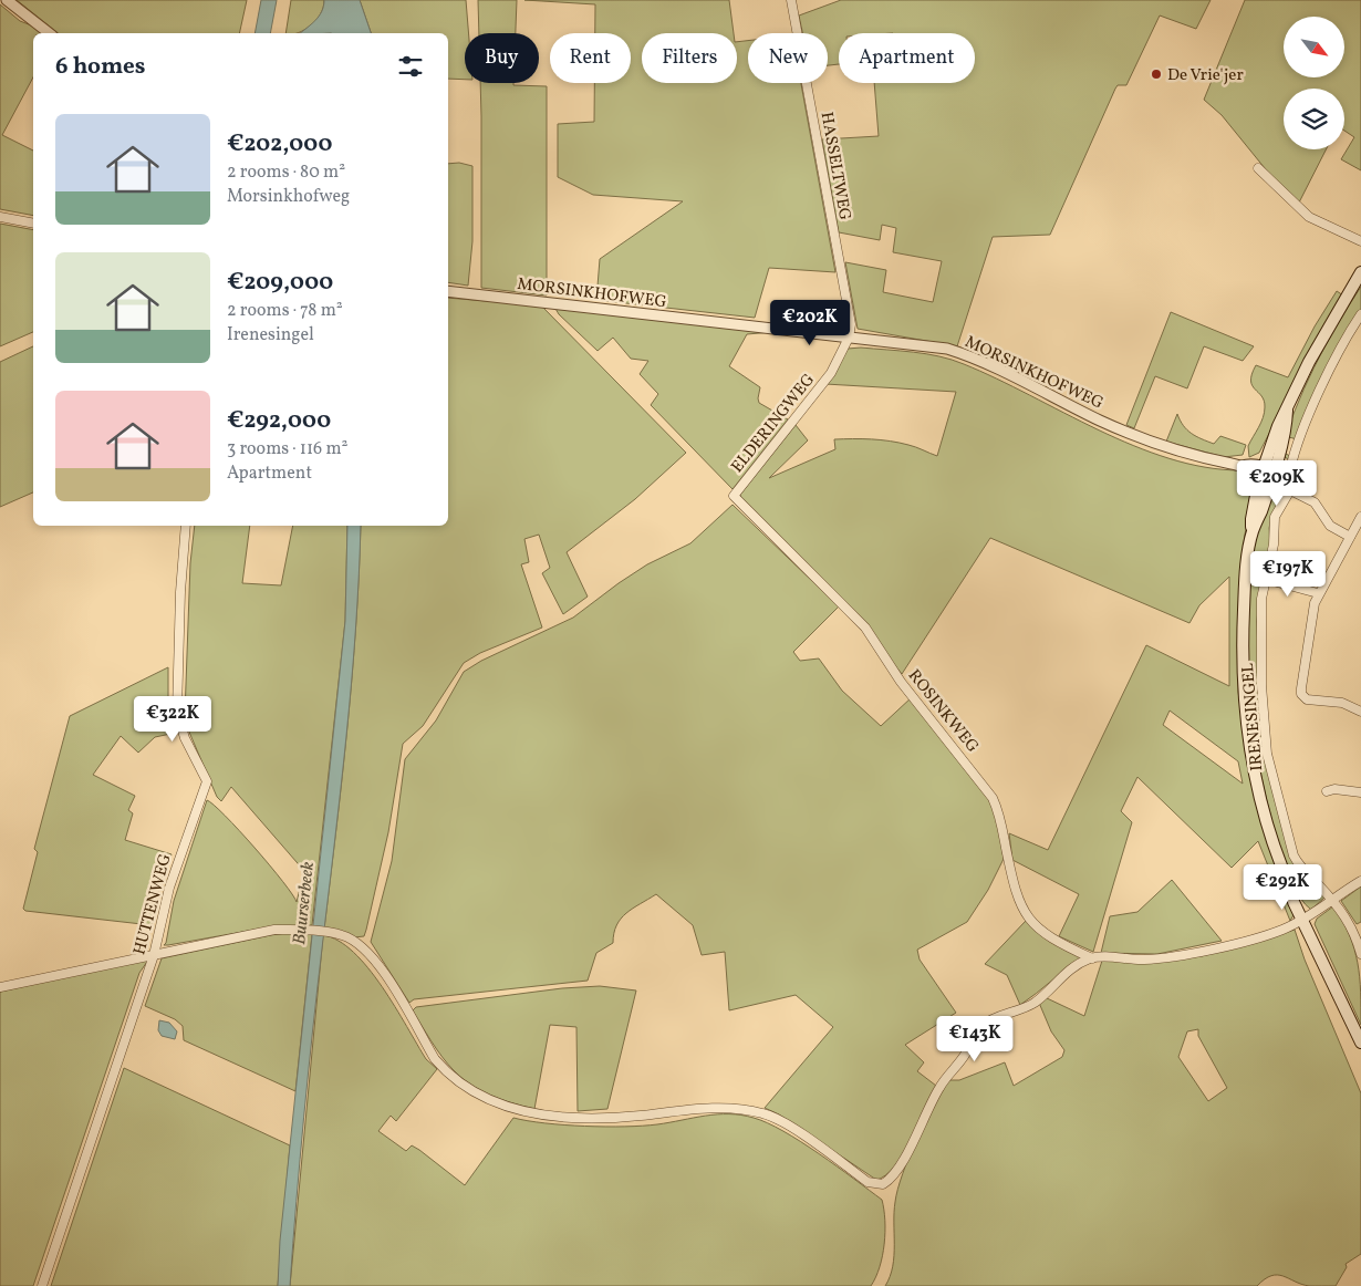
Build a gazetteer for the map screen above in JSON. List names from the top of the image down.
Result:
{
  "streets": {
    "street": [
      "HASSELTWEG",
      "MORSINKHOFWEG",
      "ELDERINGWEG",
      "ROSINKWEG",
      "IRENESINGEL",
      "HUTTENWEG"
    ]
  },
  "crossings": [
    ["HASSELTWEG", "MORSINKHOFWEG"],
    ["HASSELTWEG", "ELDERINGWEG"],
    ["MORSINKHOFWEG", "ELDERINGWEG"],
    ["ELDERINGWEG", "ROSINKWEG"]
  ],
  "water": ["Buurserbeek"],
  "places": ["De Vrie'jer"],
  "north": "bottom right",
  "page": {
    "chip": [
      "Buy",
      "Rent",
      "Filters",
      "New",
      "Apartment"
    ],
    "heading": "6 homes",
    "list": [
      {
        "name": "€202,000",
        "note": "2 rooms · 80 m² · Morsinkhofweg"
      },
      {
        "name": "€209,000",
        "note": "2 rooms · 78 m² · Irenesingel"
      },
      {
        "name": "€292,000",
        "note": "3 rooms · 116 m² · Apartment"
      }
    ],
    "price": [
      "€202K",
      "€209K",
      "€197K",
      "€322K",
      "€292K",
      "€143K"
    ]
  }
}
